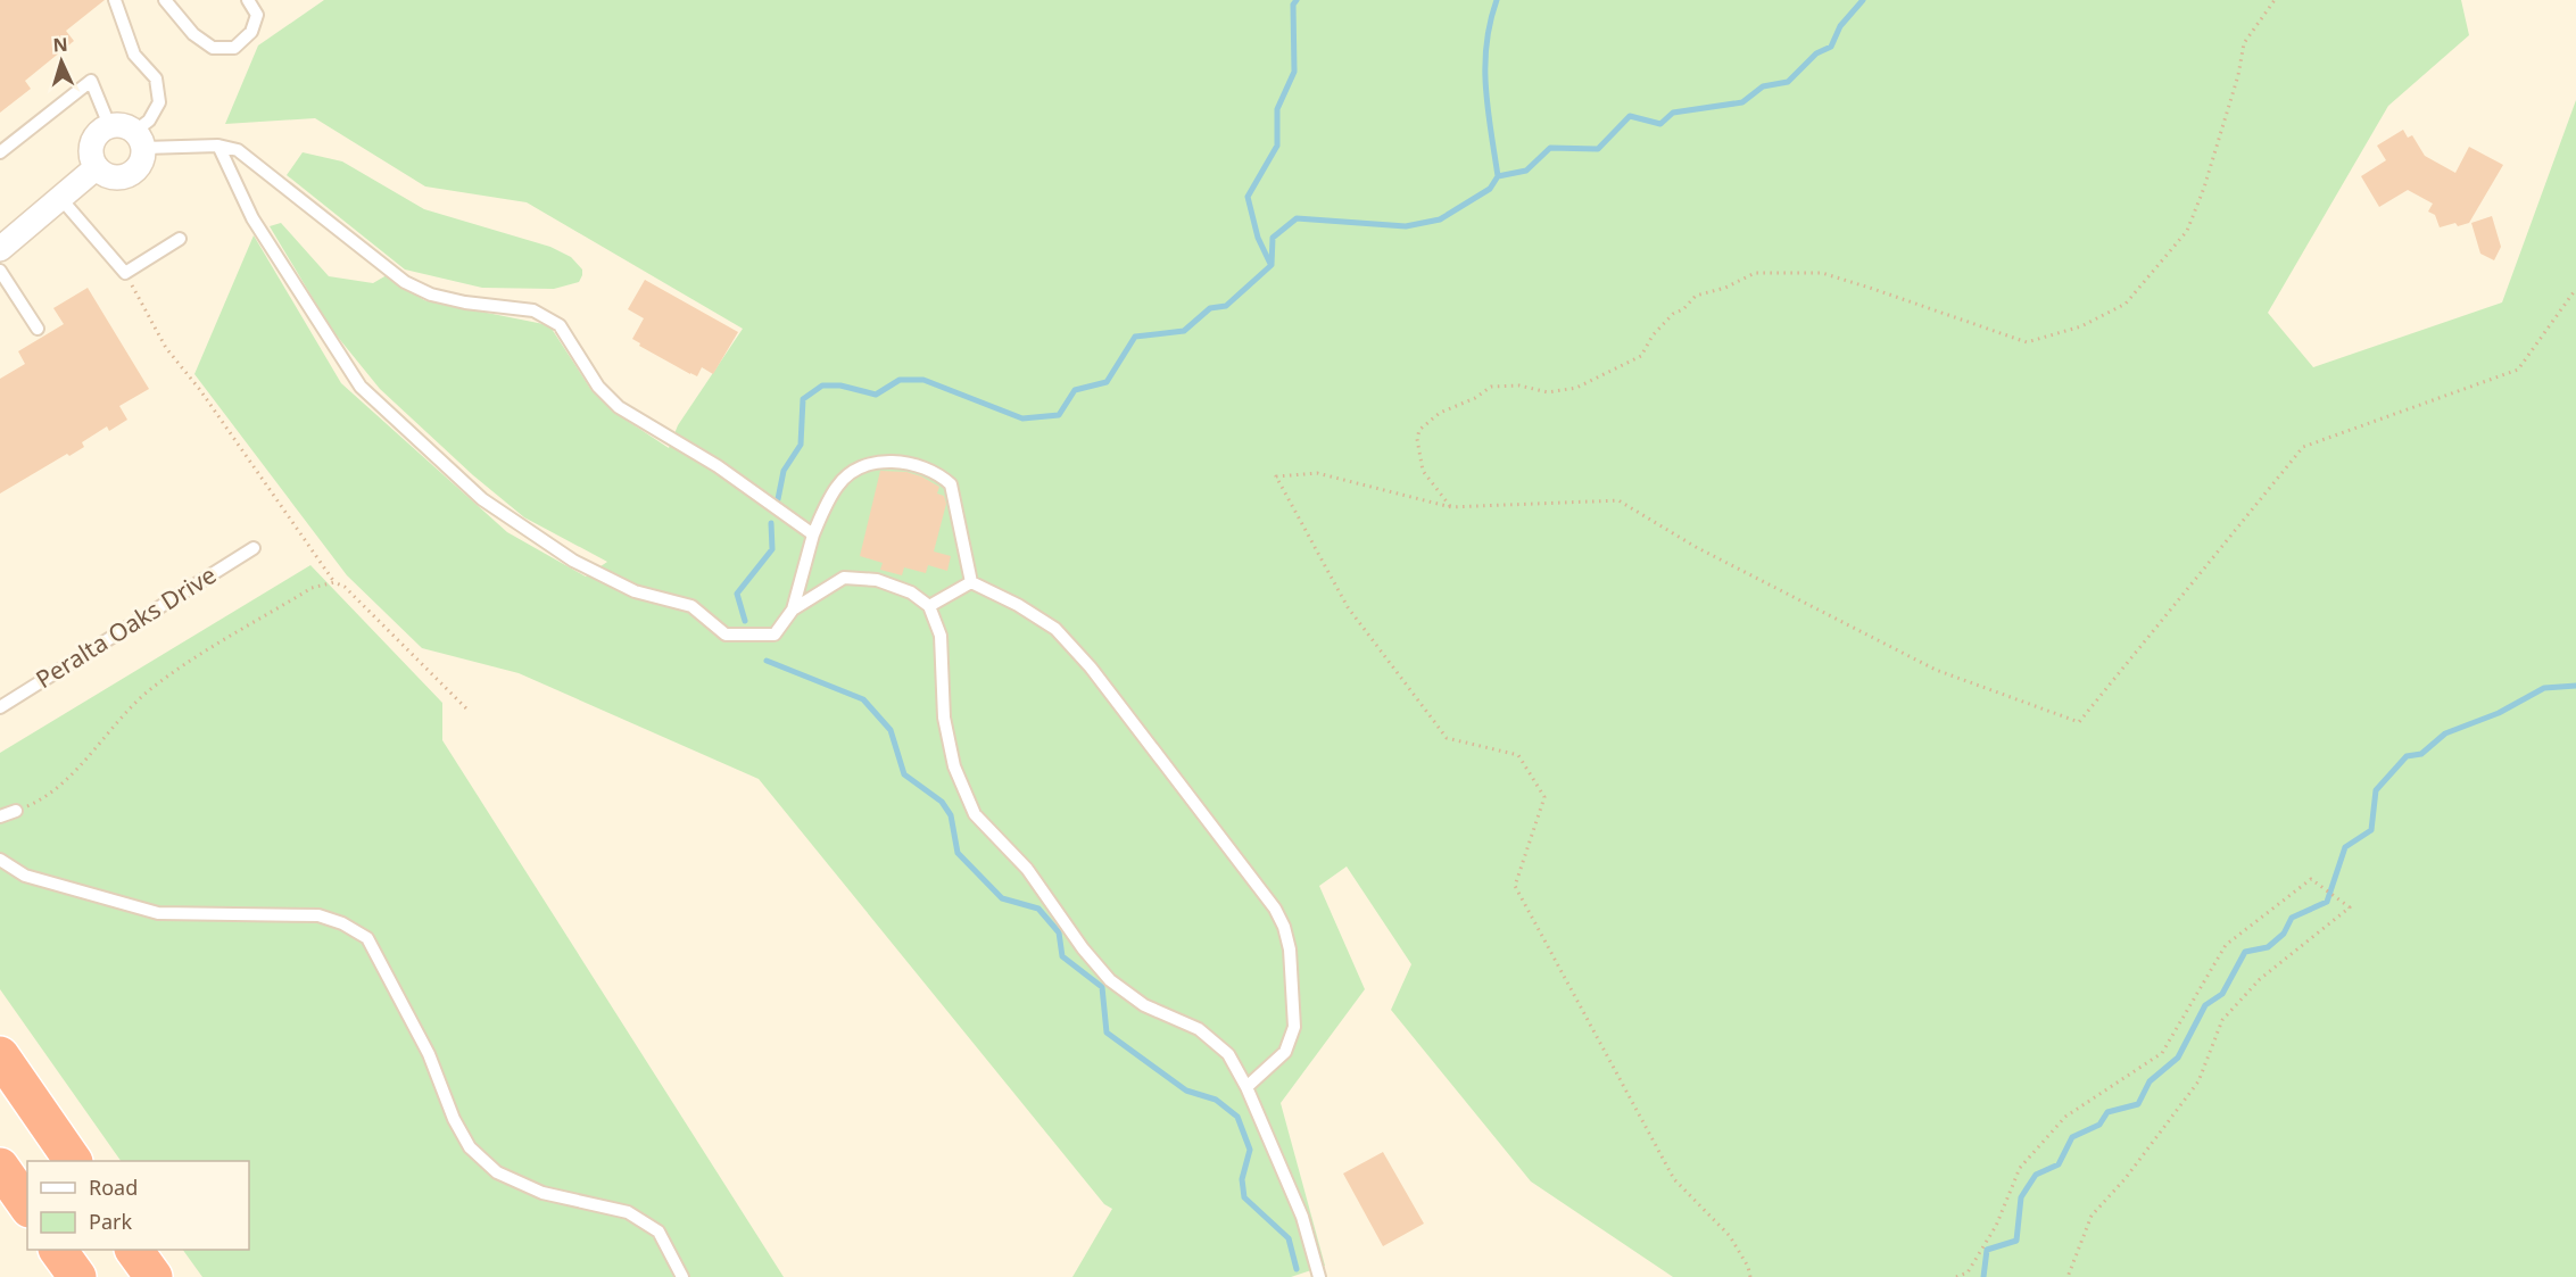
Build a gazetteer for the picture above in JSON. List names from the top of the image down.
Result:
{
  "streets": {
    "lane": ["Peralta Oaks Drive"]
  },
  "legend": ["Road", "Park"],
  "north": "top"
}
